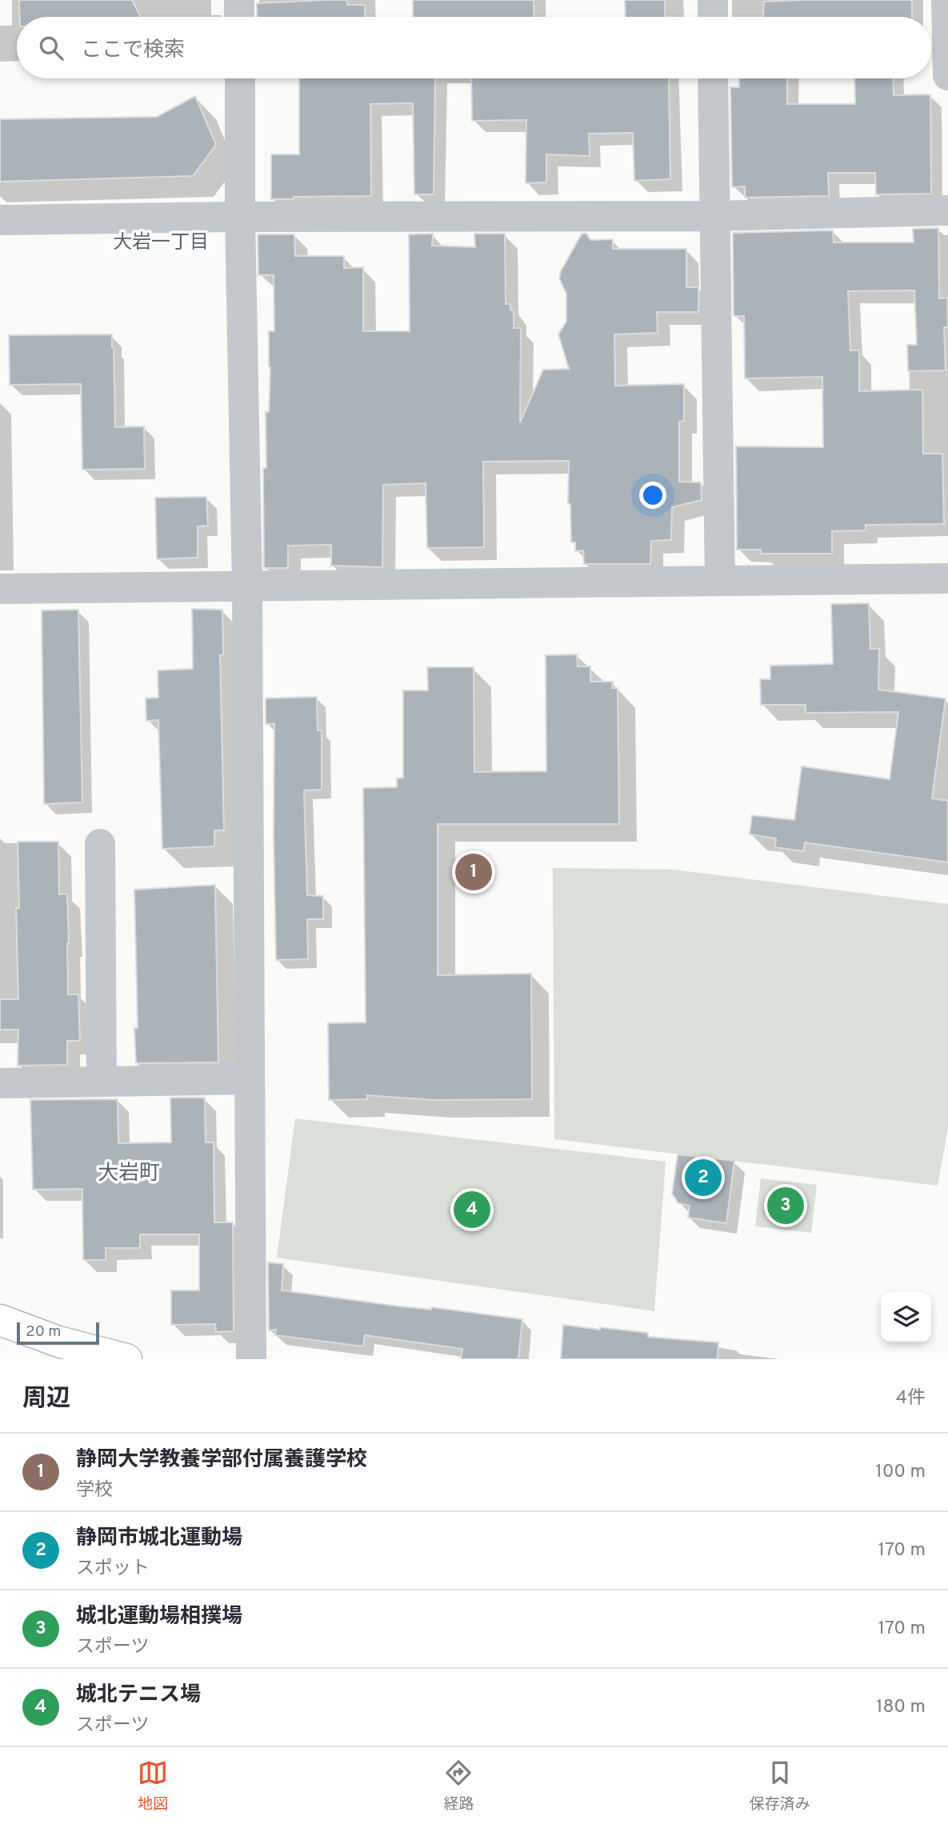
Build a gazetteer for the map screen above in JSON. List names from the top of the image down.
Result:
{
  "districts": ["大岩一丁目", "大岩町"],
  "scale_bar": "20 m",
  "page": {
    "search": "ここで検索",
    "pins": [
      "1",
      "2",
      "3",
      "4"
    ],
    "scale": "20 m",
    "heading": ["周辺", "4件"],
    "list": [
      {
        "mark": "1",
        "name": "静岡大学教養学部付属養護学校",
        "note": "学校",
        "value": "100 m"
      },
      {
        "mark": "2",
        "name": "静岡市城北運動場",
        "note": "スポット",
        "value": "170 m"
      },
      {
        "mark": "3",
        "name": "城北運動場相撲場",
        "note": "スポーツ",
        "value": "170 m"
      },
      {
        "mark": "4",
        "name": "城北テニス場",
        "note": "スポーツ",
        "value": "180 m"
      }
    ],
    "nav": ["地図", "経路", "保存済み"]
  }
}
